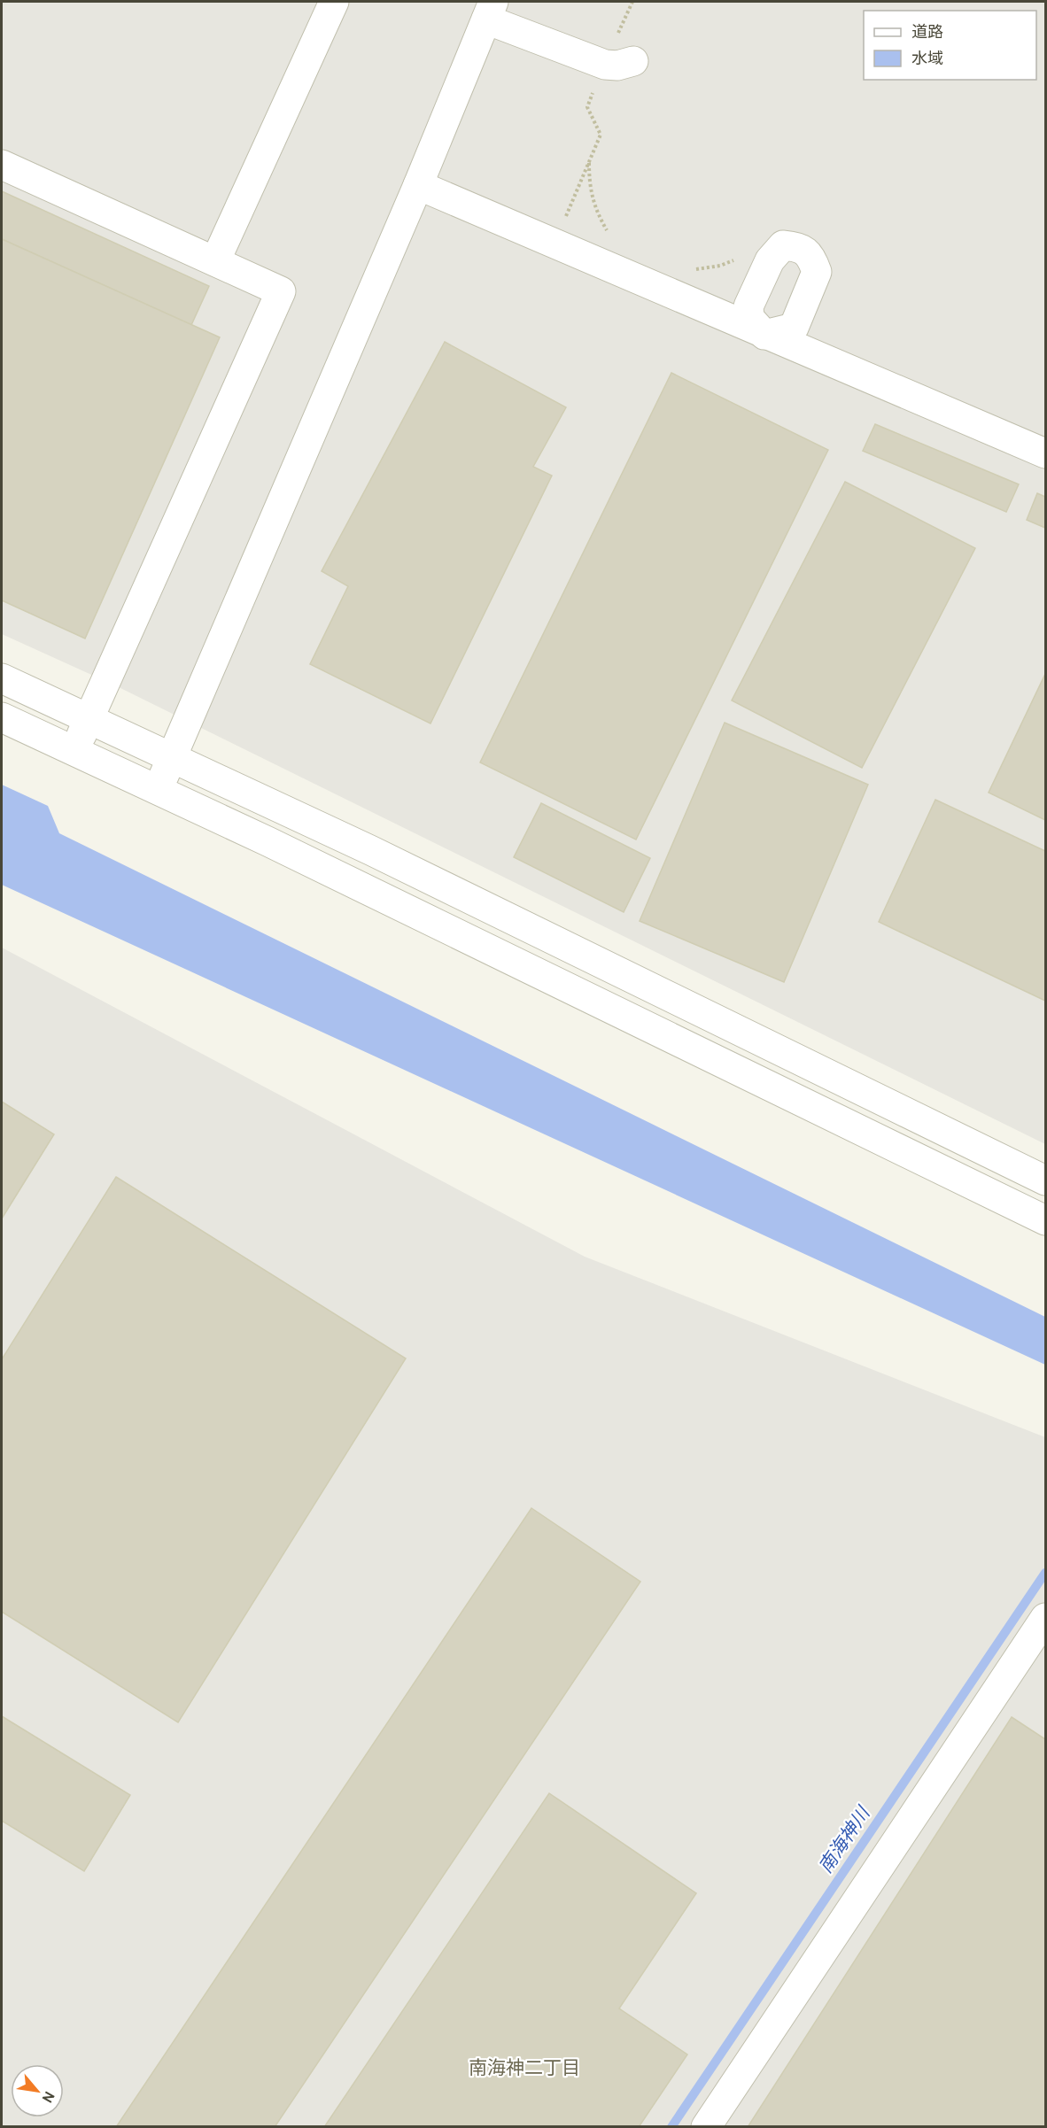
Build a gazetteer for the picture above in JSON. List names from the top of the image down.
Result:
{
  "districts": ["南海神二丁目"],
  "water": ["南海神川"],
  "legend": ["道路", "水域"],
  "north": "bottom right"
}
